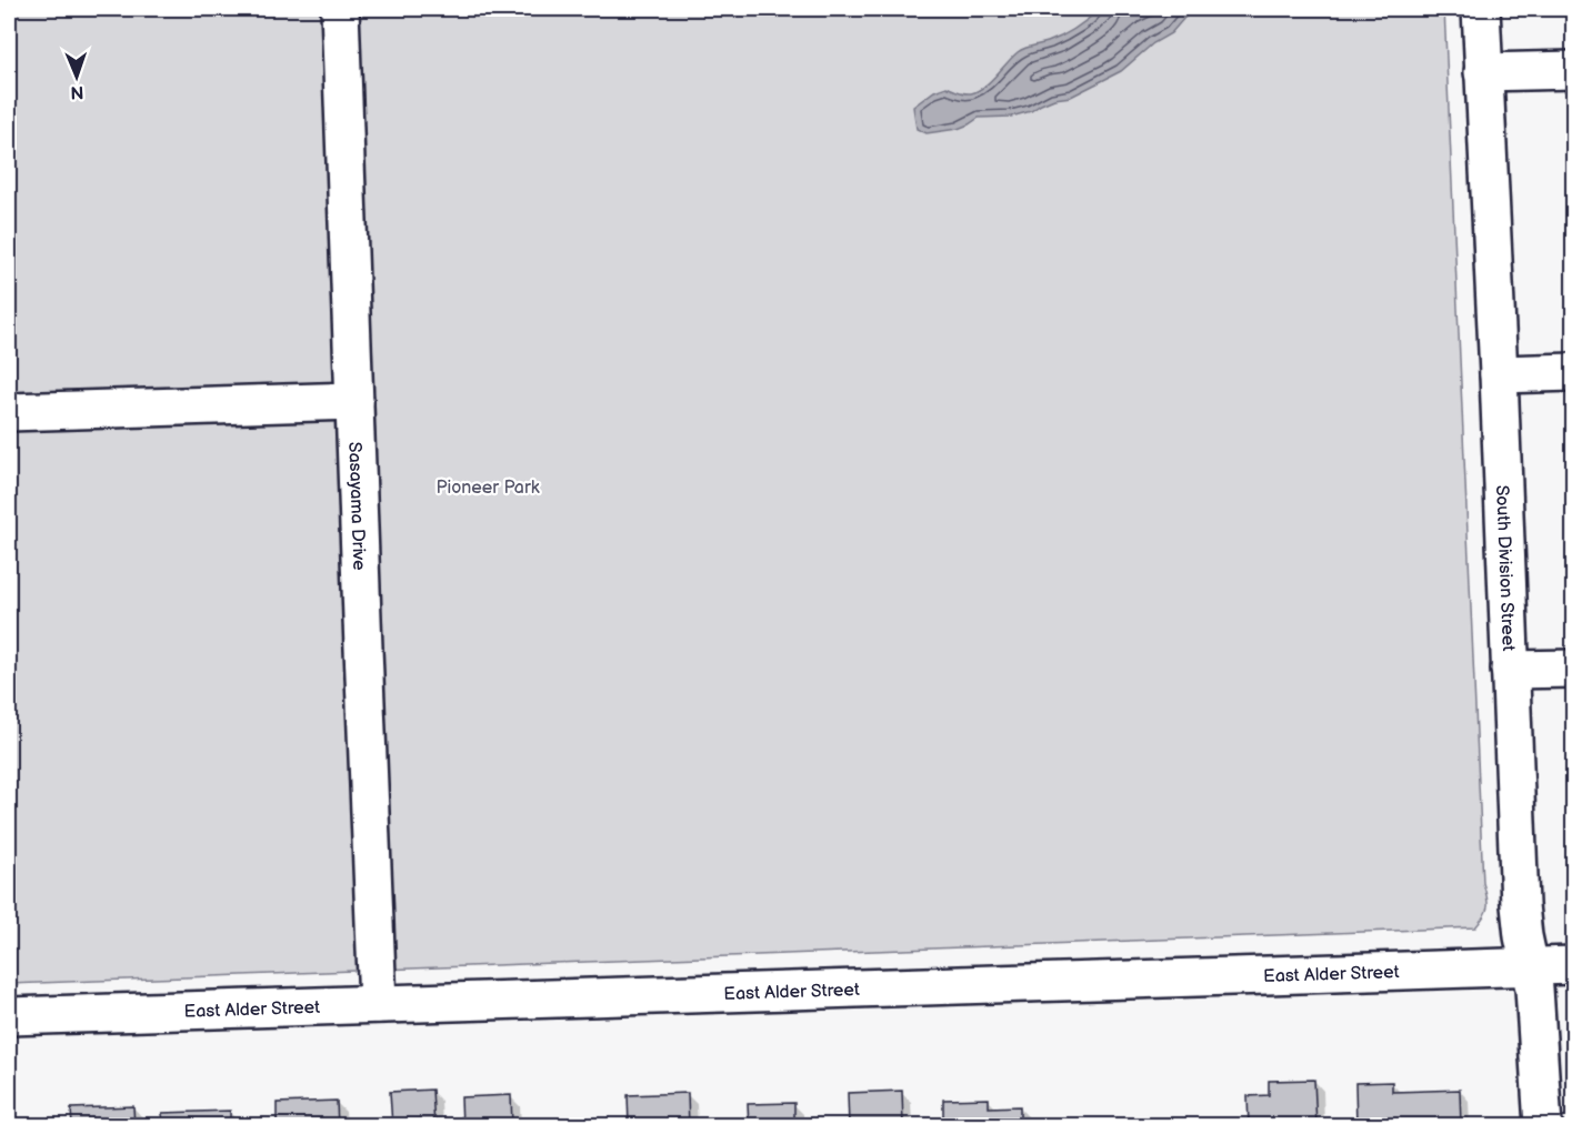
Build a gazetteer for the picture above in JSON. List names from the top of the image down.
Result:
{
  "streets": {
    "main road": ["Sasayama Drive", "South Division Street", "East Alder Street"]
  },
  "crossings": [
    ["Sasayama Drive", "East Alder Street"],
    ["South Division Street", "East Alder Street"]
  ],
  "parks": ["Pioneer Park"],
  "north": "bottom"
}
